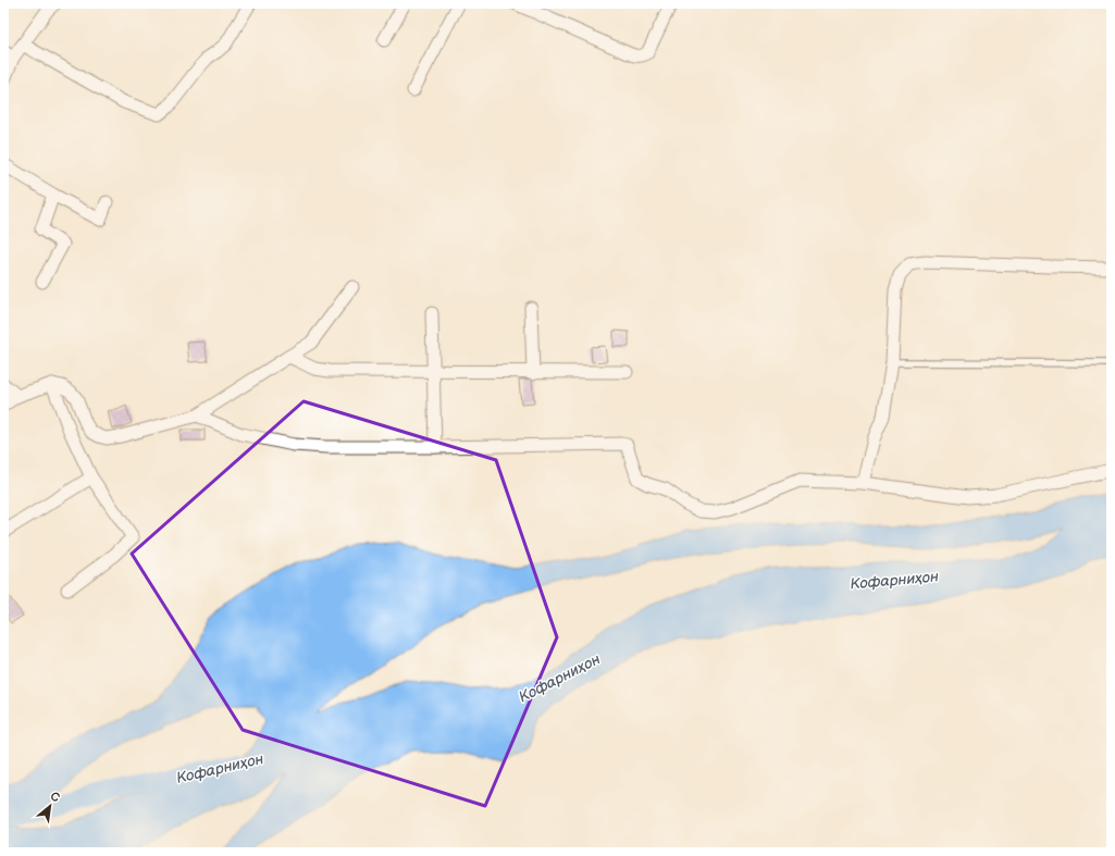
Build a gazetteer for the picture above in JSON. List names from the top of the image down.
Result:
{
  "water": ["Кофарниҳон"],
  "north": "top right"
}
